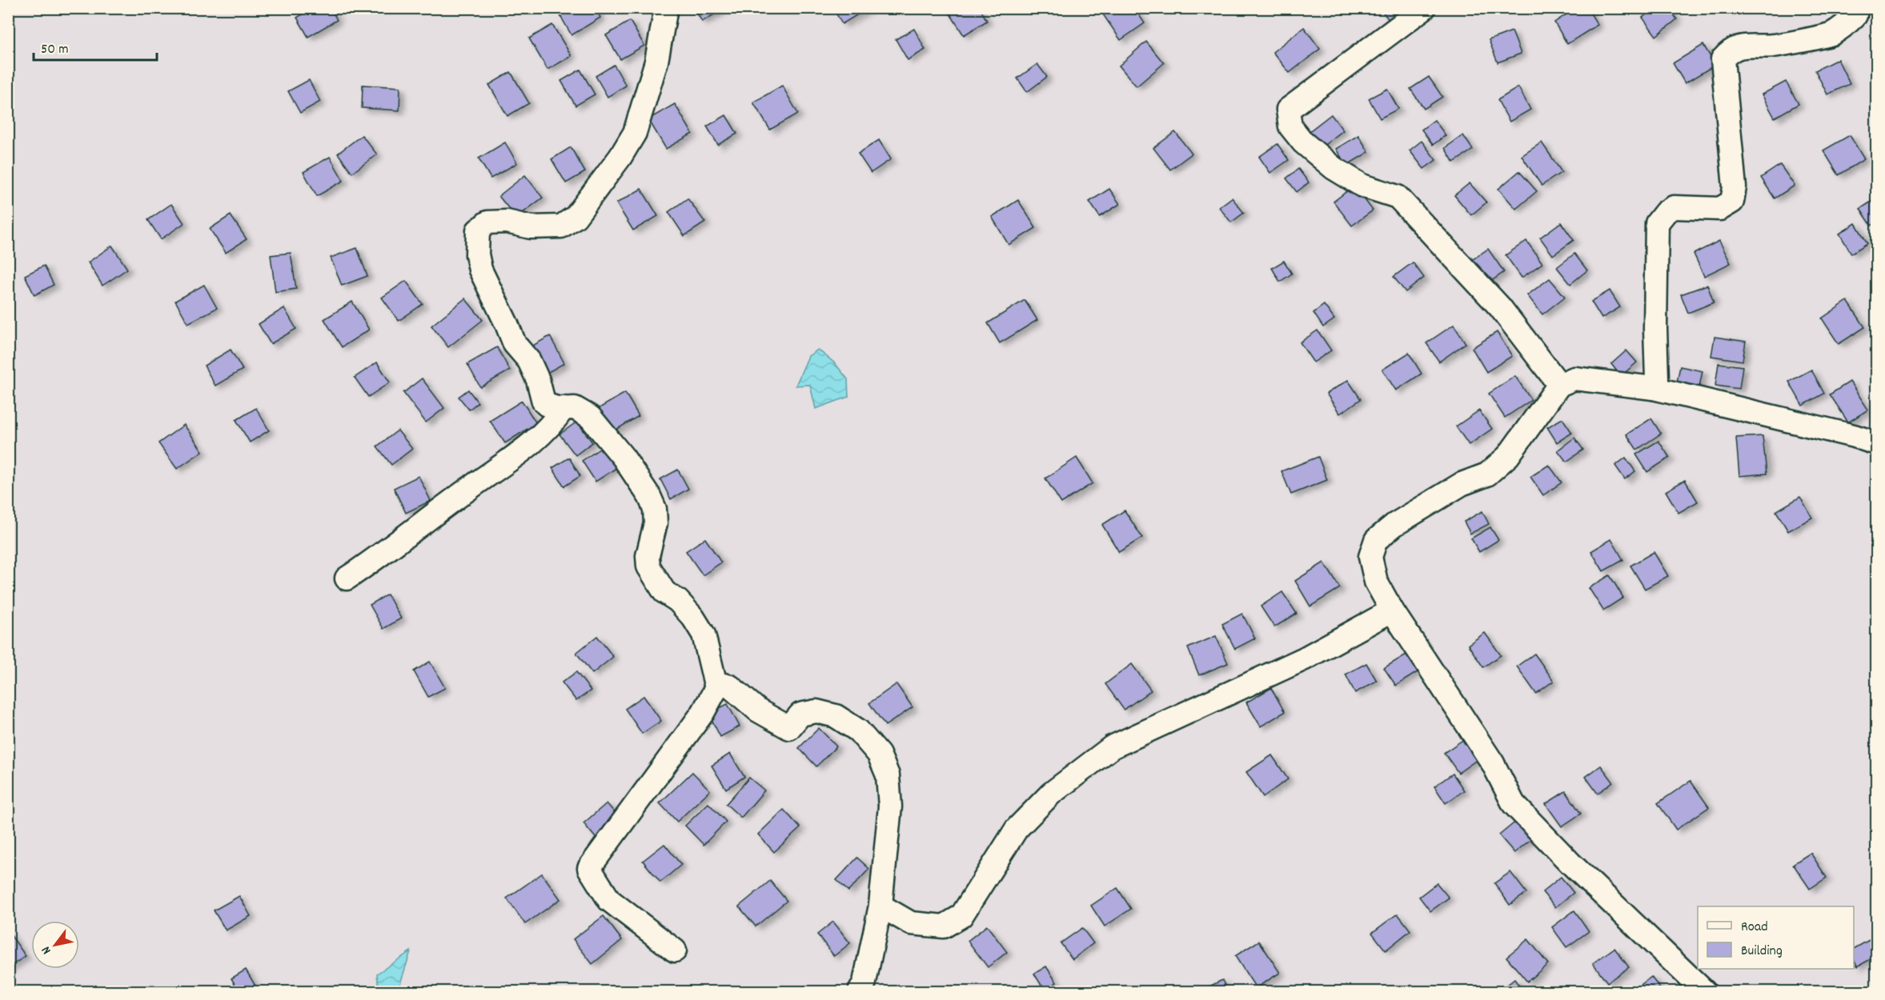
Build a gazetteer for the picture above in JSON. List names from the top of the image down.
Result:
{
  "legend": ["Road", "Building"],
  "scale_bar": "50 m",
  "north": "bottom left"
}
